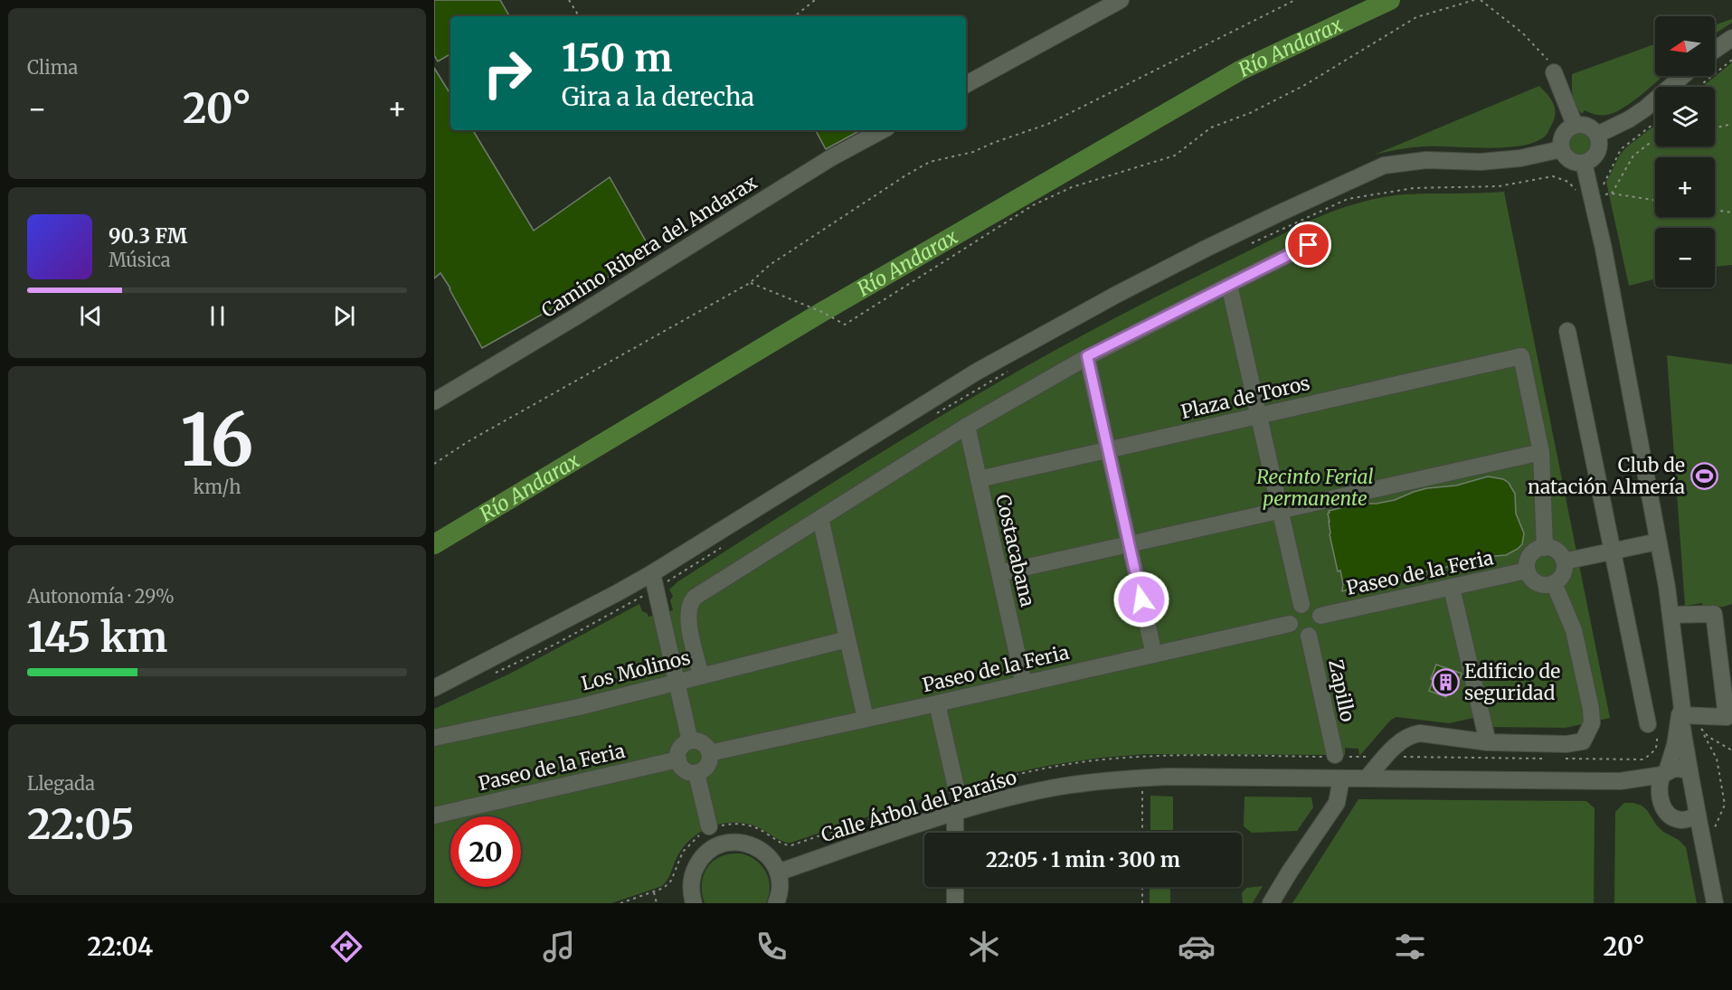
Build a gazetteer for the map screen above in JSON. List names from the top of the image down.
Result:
{
  "streets": {
    "street": [
      "Camino Ribera del Andarax",
      "Plaza de Toros",
      "Costacabana",
      "Paseo de la Feria",
      "Los Molinos",
      "Zapillo",
      "Calle Árbol del Paraíso"
    ]
  },
  "crossings": [
    ["Plaza de Toros", "Costacabana"],
    ["Costacabana", "Paseo de la Feria"],
    ["Paseo de la Feria", "Zapillo"]
  ],
  "water": ["Río Andarax"],
  "parks": ["Recinto Ferial permanente"],
  "places": {
    "sports": ["Club de natación Almería"],
    "building": ["Edificio de seguridad"]
  },
  "north": "left",
  "page": {
    "tile": [
      "Clima",
      ["16", "km/h"],
      ["Autonomía · 29%", "145 km"],
      ["Llegada", "22:05"]
    ],
    "map_buttons": ["+", "−"],
    "turn": ["150 m", "Gira a la derecha"],
    "heat": ["−", "20°", "+"],
    "song": ["90.3 FM", "Música"],
    "limit": "20",
    "trip": "22:05 · 1 min · 300 m",
    "tabs": ["22:04", "20°"]
  }
}
